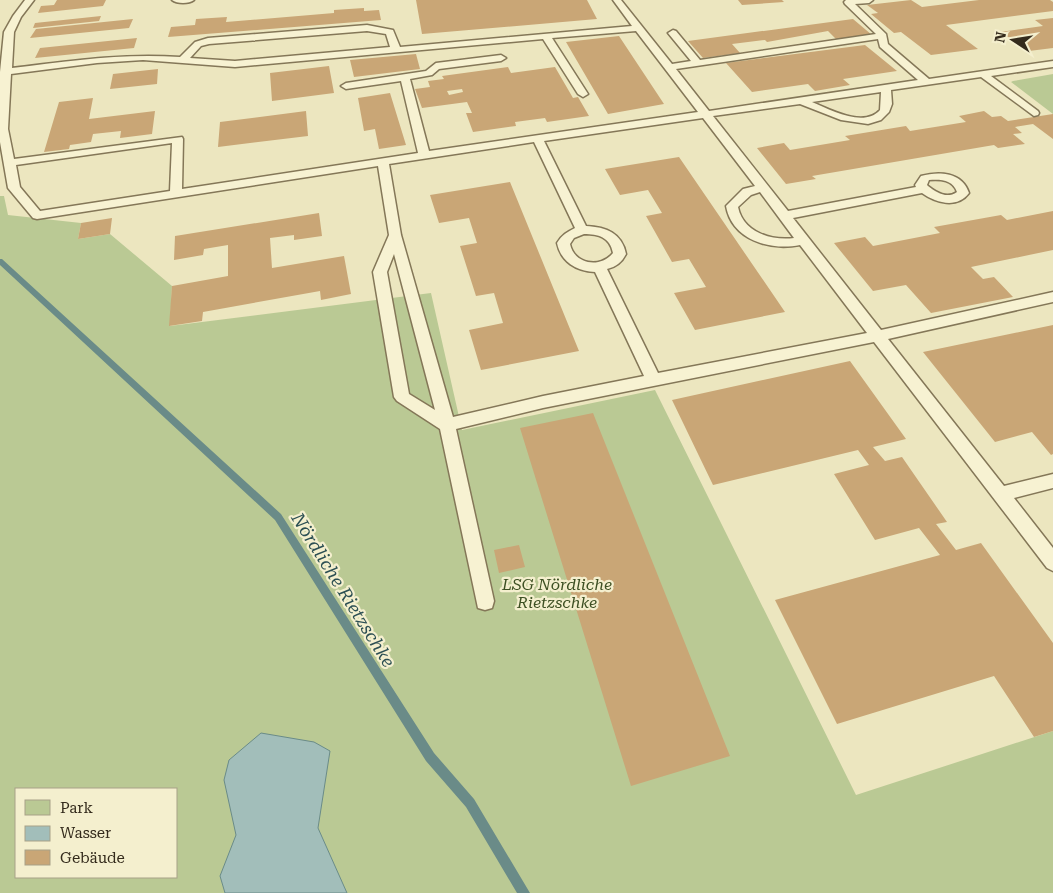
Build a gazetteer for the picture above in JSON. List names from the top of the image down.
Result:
{
  "water": ["Nördliche Rietzschke"],
  "parks": ["LSG Nördliche Rietzschke"],
  "legend": ["Park", "Wasser", "Gebäude"],
  "north": "left"
}
